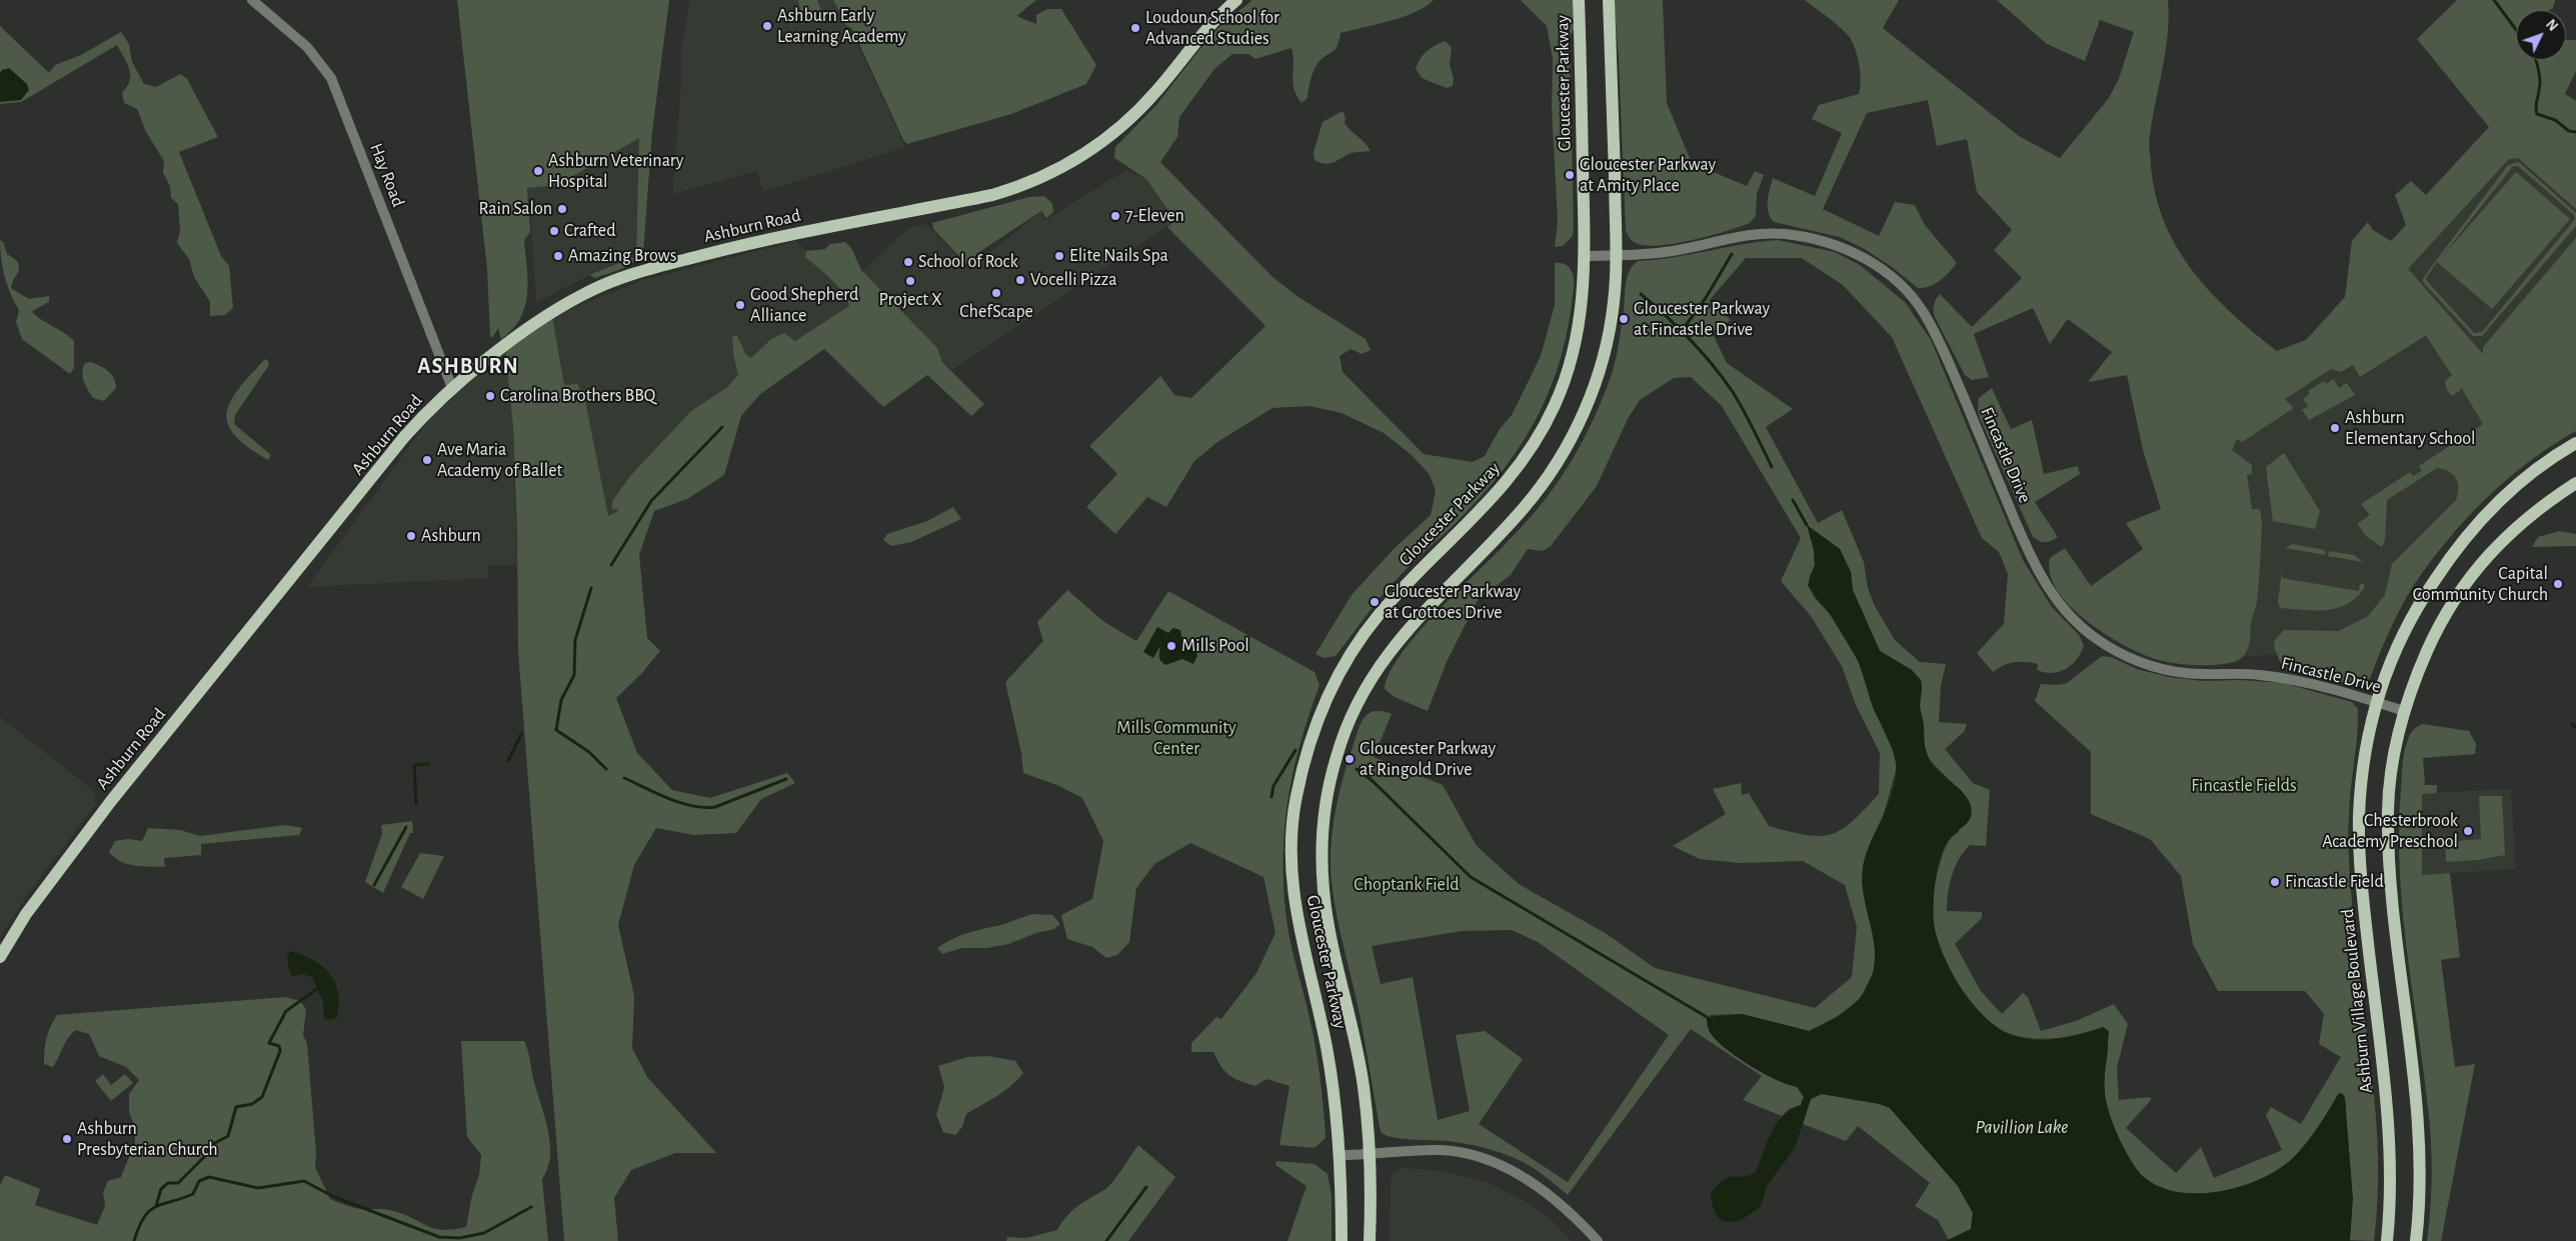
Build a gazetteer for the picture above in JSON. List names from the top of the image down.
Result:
{
  "streets": {
    "main road": ["Gloucester Parkway", "Ashburn Road", "Ashburn Village Boulevard"],
    "street": ["Hay Road", "Fincastle Drive"]
  },
  "crossings": [
    ["Gloucester Parkway", "Fincastle Drive"],
    ["Hay Road", "Ashburn Road"],
    ["Fincastle Drive", "Ashburn Village Boulevard"]
  ],
  "districts": ["ASHBURN"],
  "water": ["Pavillion Lake"],
  "parks": ["Mills Community Center", "Fincastle Fields", "Choptank Field"],
  "places": [
    "Ashburn Early Learning Academy",
    "Loudoun School for Advanced Studies",
    "Ashburn Veterinary Hospital",
    "Gloucester Parkway at Amity Place",
    "Rain Salon",
    "7-Eleven",
    "Crafted",
    "Amazing Brows",
    "Elite Nails Spa",
    "School of Rock",
    "Vocelli Pizza",
    "Project X",
    "ChefScape",
    "Good Shepherd Alliance",
    "Gloucester Parkway at Fincastle Drive",
    "Carolina Brothers BBQ",
    "Ashburn Elementary School",
    "Ave Maria Academy of Ballet",
    "Ashburn",
    "Capital Community Church",
    "Gloucester Parkway at Grottoes Drive",
    "Mills Pool",
    "Gloucester Parkway at Ringold Drive",
    "Chesterbrook Academy Preschool",
    "Fincastle Field",
    "Ashburn Presbyterian Church"
  ],
  "north": "top right"
}
